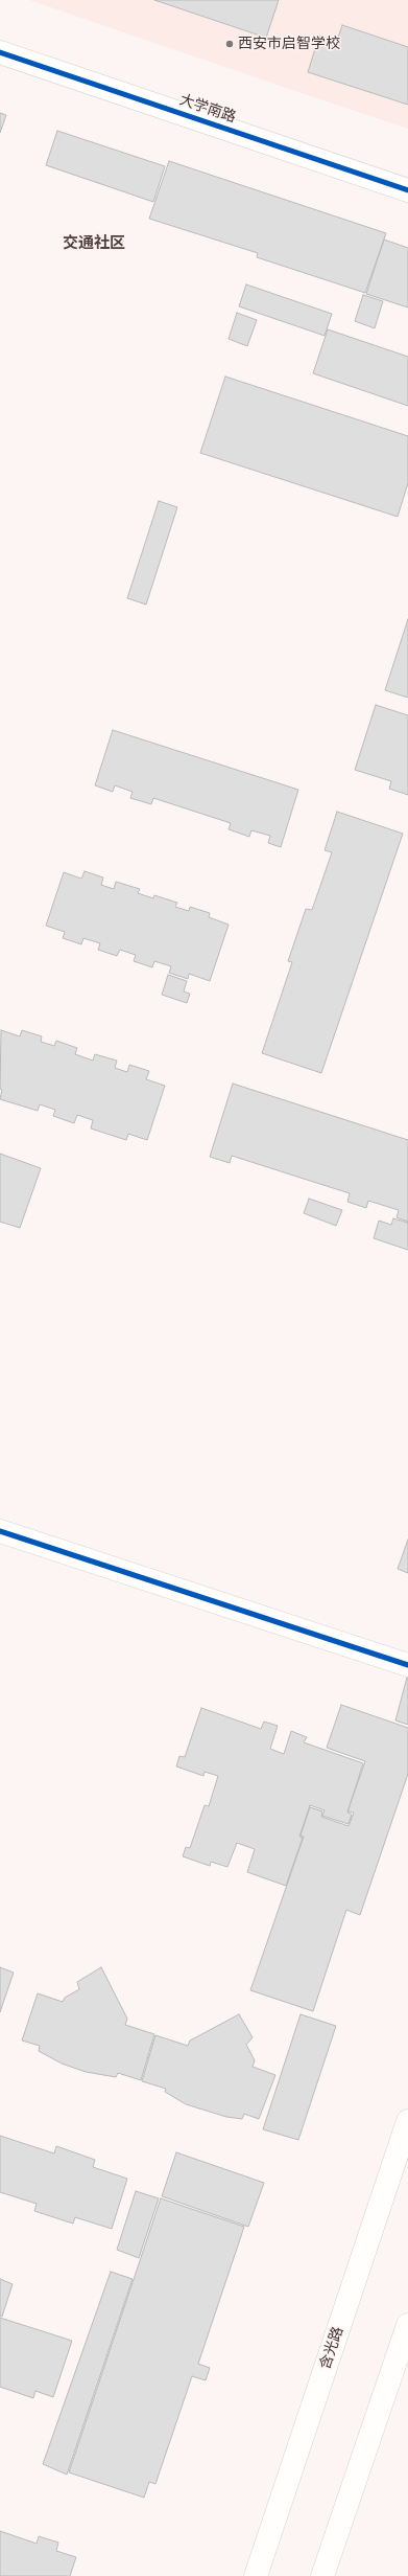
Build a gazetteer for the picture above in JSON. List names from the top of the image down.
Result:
{
  "streets": {
    "street": ["大学南路", "含光路"]
  },
  "districts": ["交通社区"],
  "places": ["西安市启智学校"]
}
